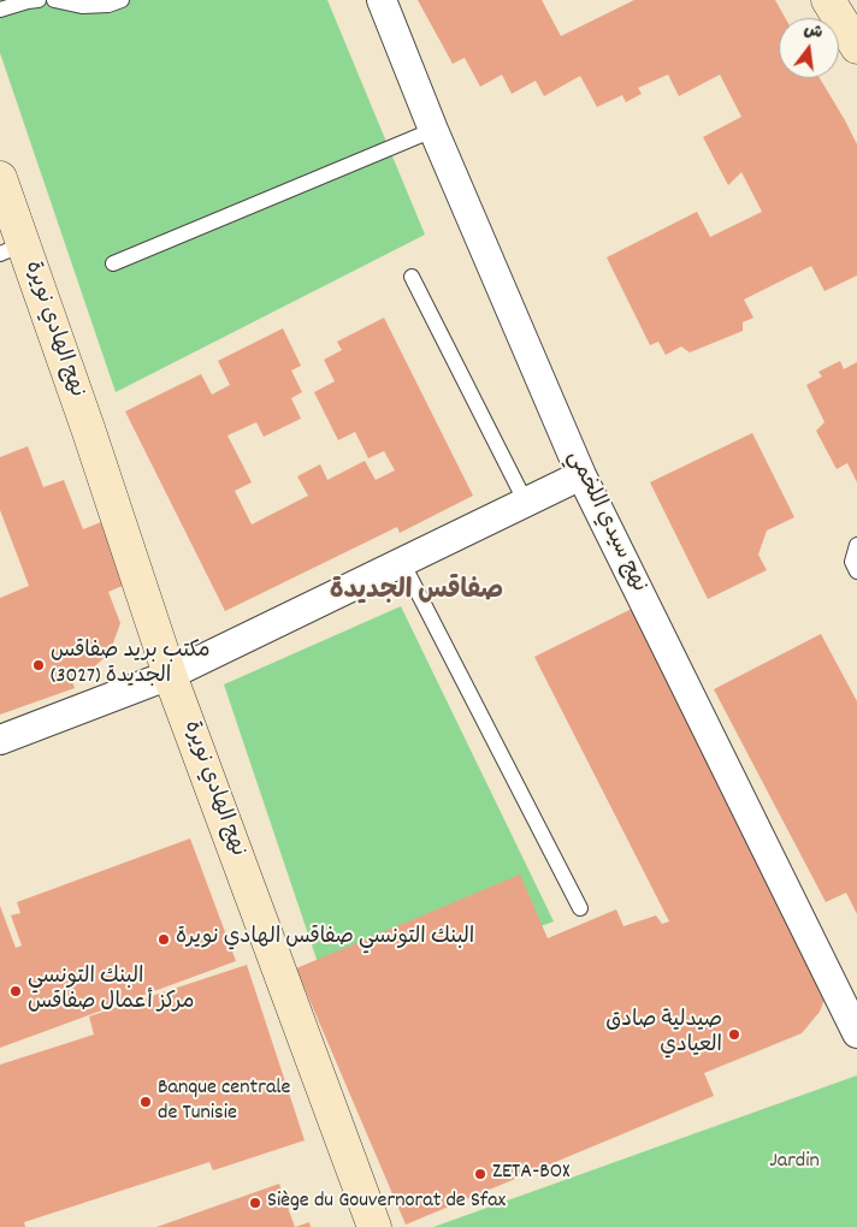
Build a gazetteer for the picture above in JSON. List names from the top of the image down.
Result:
{
  "streets": {
    "street": ["نهج الهادي نويرة", "نهج سيدي اللخمي"]
  },
  "districts": ["صفاقس الجديدة"],
  "parks": ["Jardin"],
  "places": [
    "مكتب بريد صفاقس الجديدة (3027)",
    "البنك التونسي صفاقس الهادي نويرة",
    "البنك التونسي مركز أعمال صفاقس",
    "صيدلية صادق العيادي",
    "Banque centrale de Tunisie",
    "ZETA-BOX",
    "Siège du Gouvernorat de Sfax"
  ],
  "north": "top"
}
